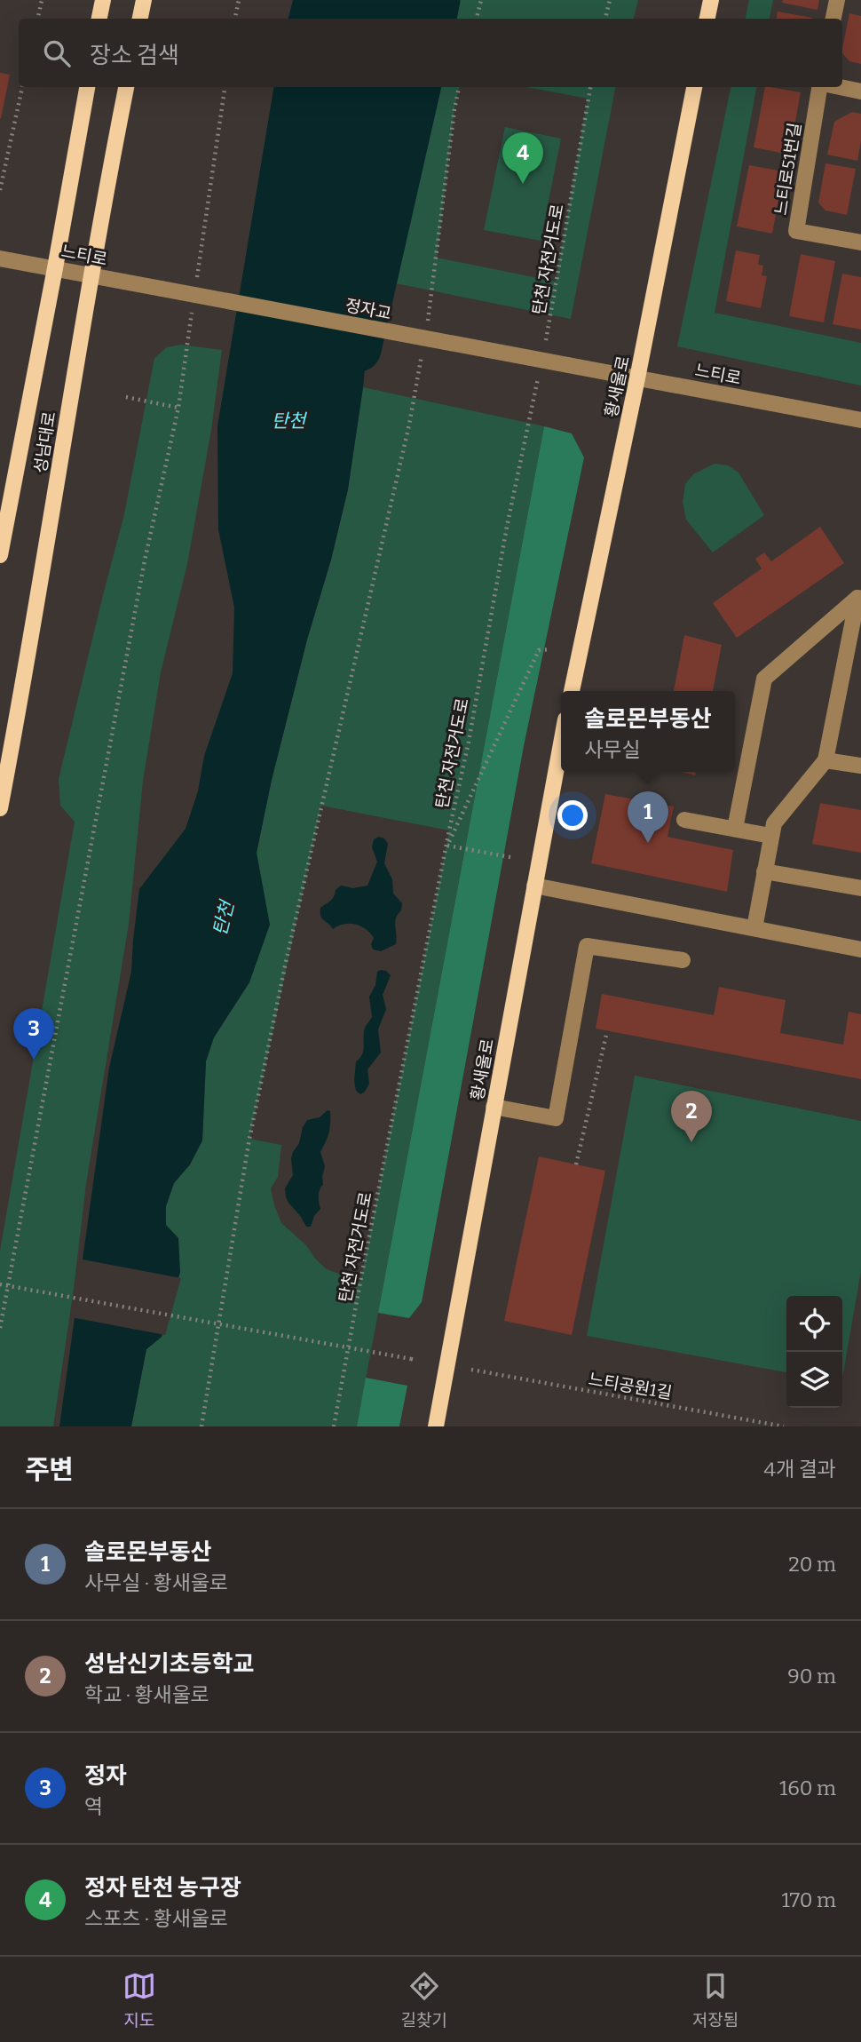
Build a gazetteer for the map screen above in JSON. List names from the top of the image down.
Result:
{
  "streets": {
    "main road": ["황새울로", "성남대로"],
    "street": ["느티로51번길", "느티로", "정자교"],
    "path": ["탄천 자전거도로", "느티공원1길"]
  },
  "crossings": [
    ["느티로", "정자교"],
    ["느티로", "황새울로"],
    ["느티로", "성남대로"]
  ],
  "water": ["탄천"],
  "page": {
    "search": "장소 검색",
    "pins": [
      "4",
      "1",
      "3",
      "2"
    ],
    "popup": ["솔로몬부동산", "사무실"],
    "heading": ["주변", "4개 결과"],
    "list": [
      {
        "mark": "1",
        "name": "솔로몬부동산",
        "note": "사무실 · 황새울로",
        "value": "20 m"
      },
      {
        "mark": "2",
        "name": "성남신기초등학교",
        "note": "학교 · 황새울로",
        "value": "90 m"
      },
      {
        "mark": "3",
        "name": "정자",
        "note": "역",
        "value": "160 m"
      },
      {
        "mark": "4",
        "name": "정자 탄천 농구장",
        "note": "스포츠 · 황새울로",
        "value": "170 m"
      }
    ],
    "nav": ["지도", "길찾기", "저장됨"]
  }
}
